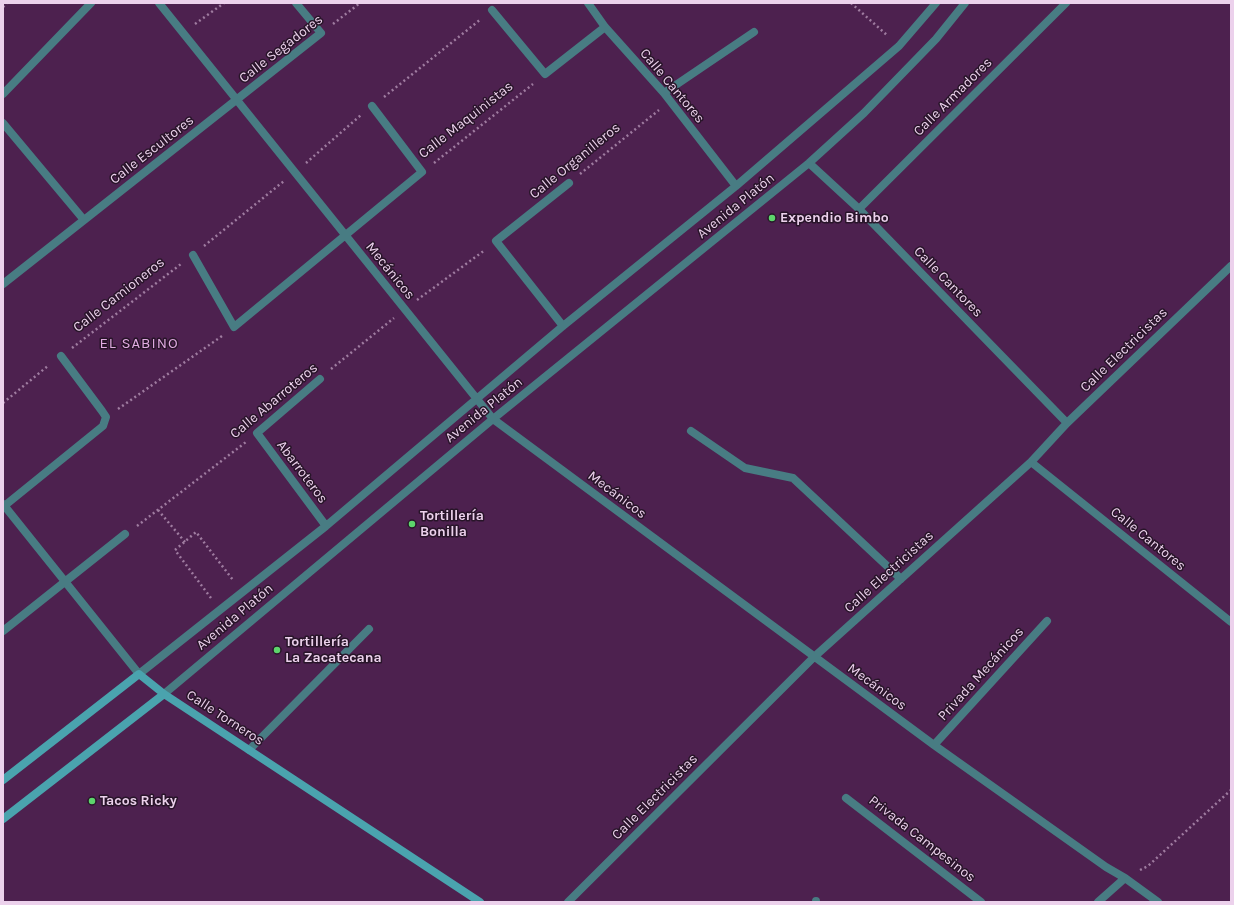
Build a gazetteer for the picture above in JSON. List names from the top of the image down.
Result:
{
  "streets": {
    "street": [
      "Calle Segadores",
      "Calle Cantores",
      "Calle Armadores",
      "Calle Maquinistas",
      "Calle Escultores",
      "Calle Organilleros",
      "Avenida Platón",
      "Mecánicos",
      "Calle Electricistas",
      "Calle Abarroteros",
      "Abarroteros",
      "Privada Mecánicos",
      "Calle Torneros",
      "Privada Campesinos"
    ],
    "path": ["Calle Camioneros"]
  },
  "crossings": [
    ["Calle Segadores", "Calle Escultores"],
    ["Calle Segadores", "Mecánicos"],
    ["Calle Cantores", "Calle Armadores"],
    ["Calle Cantores", "Calle Organilleros"],
    ["Calle Cantores", "Avenida Platón"],
    ["Calle Cantores", "Calle Electricistas"],
    ["Calle Maquinistas", "Mecánicos"],
    ["Calle Escultores", "Mecánicos"],
    ["Avenida Platón", "Mecánicos"],
    ["Avenida Platón", "Abarroteros"],
    ["Avenida Platón", "Calle Torneros"],
    ["Mecánicos", "Calle Camioneros"],
    ["Mecánicos", "Calle Electricistas"],
    ["Mecánicos", "Calle Abarroteros"],
    ["Mecánicos", "Privada Mecánicos"],
    ["Calle Abarroteros", "Abarroteros"]
  ],
  "districts": ["EL SABINO"],
  "places": [
    "Expendio Bimbo",
    "Tortillería Bonilla",
    "Tortillería La Zacatecana",
    "Tacos Ricky"
  ]
}
